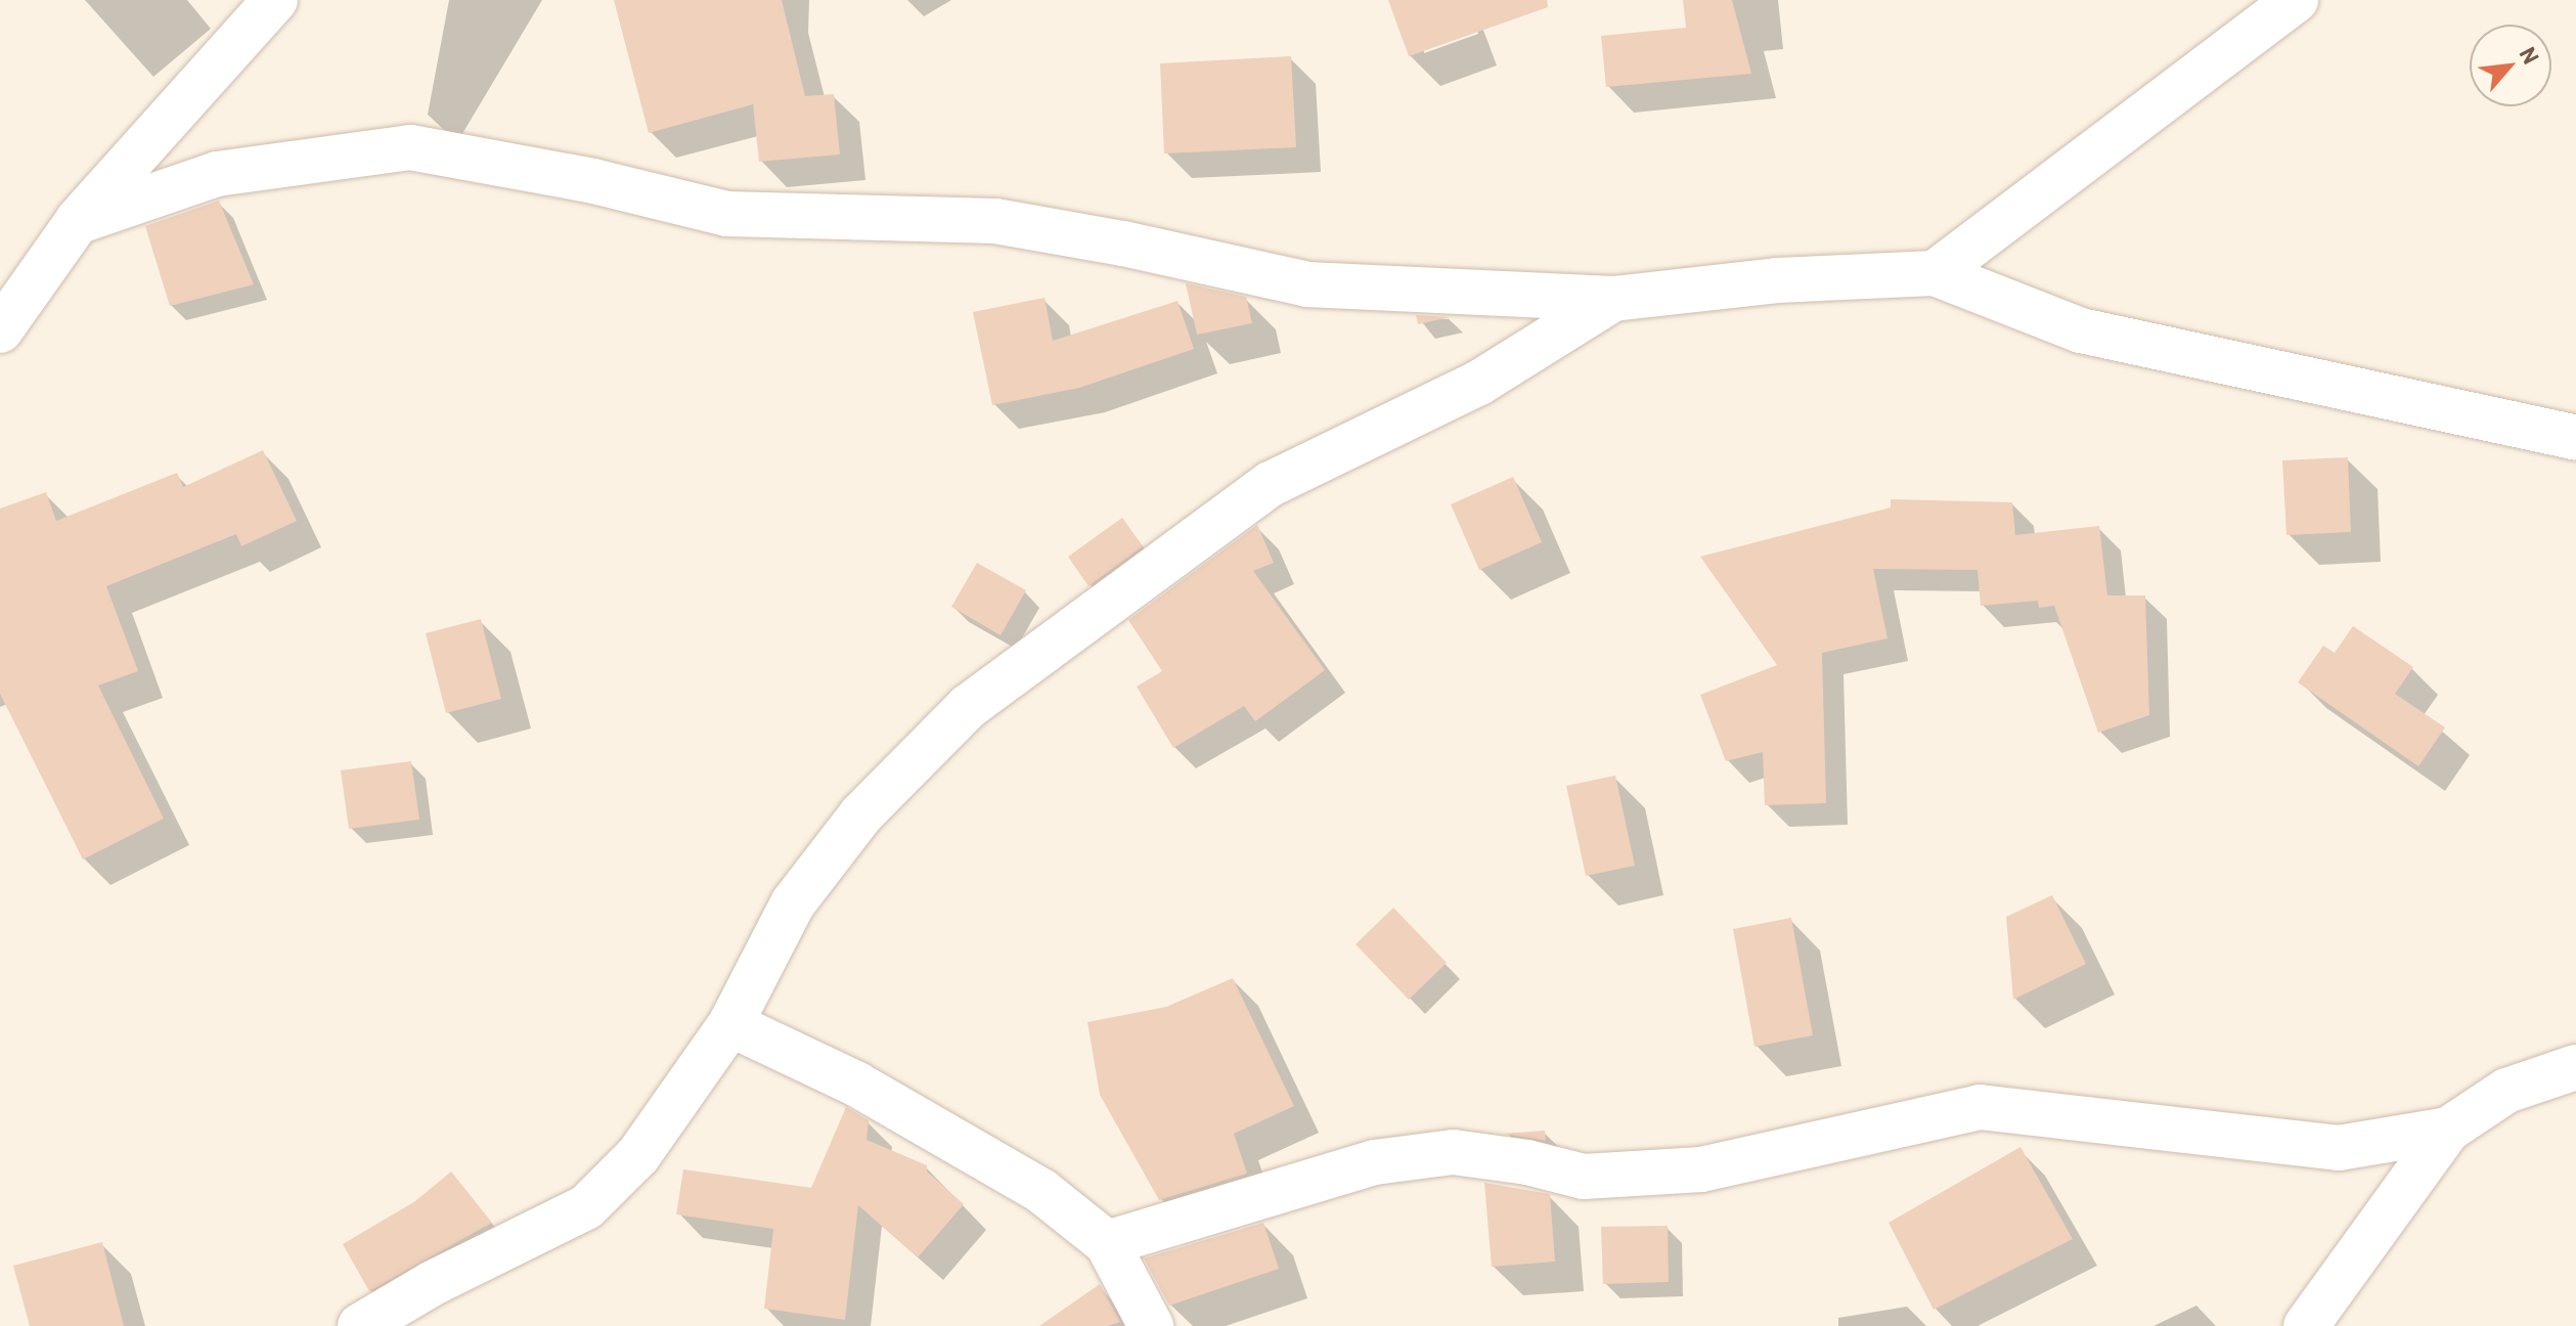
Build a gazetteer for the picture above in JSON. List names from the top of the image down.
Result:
{
  "north": "top right"
}
